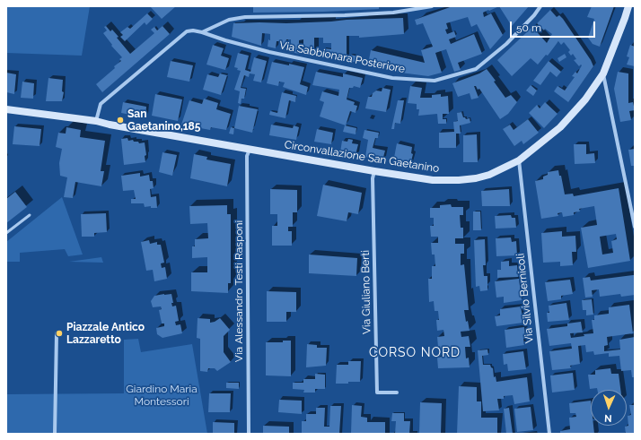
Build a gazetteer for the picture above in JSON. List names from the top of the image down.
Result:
{
  "streets": {
    "street": [
      "Via Sabbionara Posteriore",
      "Circonvallazione San Gaetanino",
      "Via Alessandro Testi Rasponi",
      "Via Giuliano Berti",
      "Via Silvio Bernicoli"
    ]
  },
  "crossings": [
    ["Circonvallazione San Gaetanino", "Via Alessandro Testi Rasponi"],
    ["Circonvallazione San Gaetanino", "Via Giuliano Berti"],
    ["Circonvallazione San Gaetanino", "Via Silvio Bernicoli"]
  ],
  "districts": ["CORSO NORD"],
  "parks": ["Giardino Maria Montessori"],
  "places": ["San Gaetanino,185", "Piazzale Antico Lazzaretto"],
  "scale_bar": "50 m",
  "north": "bottom"
}
